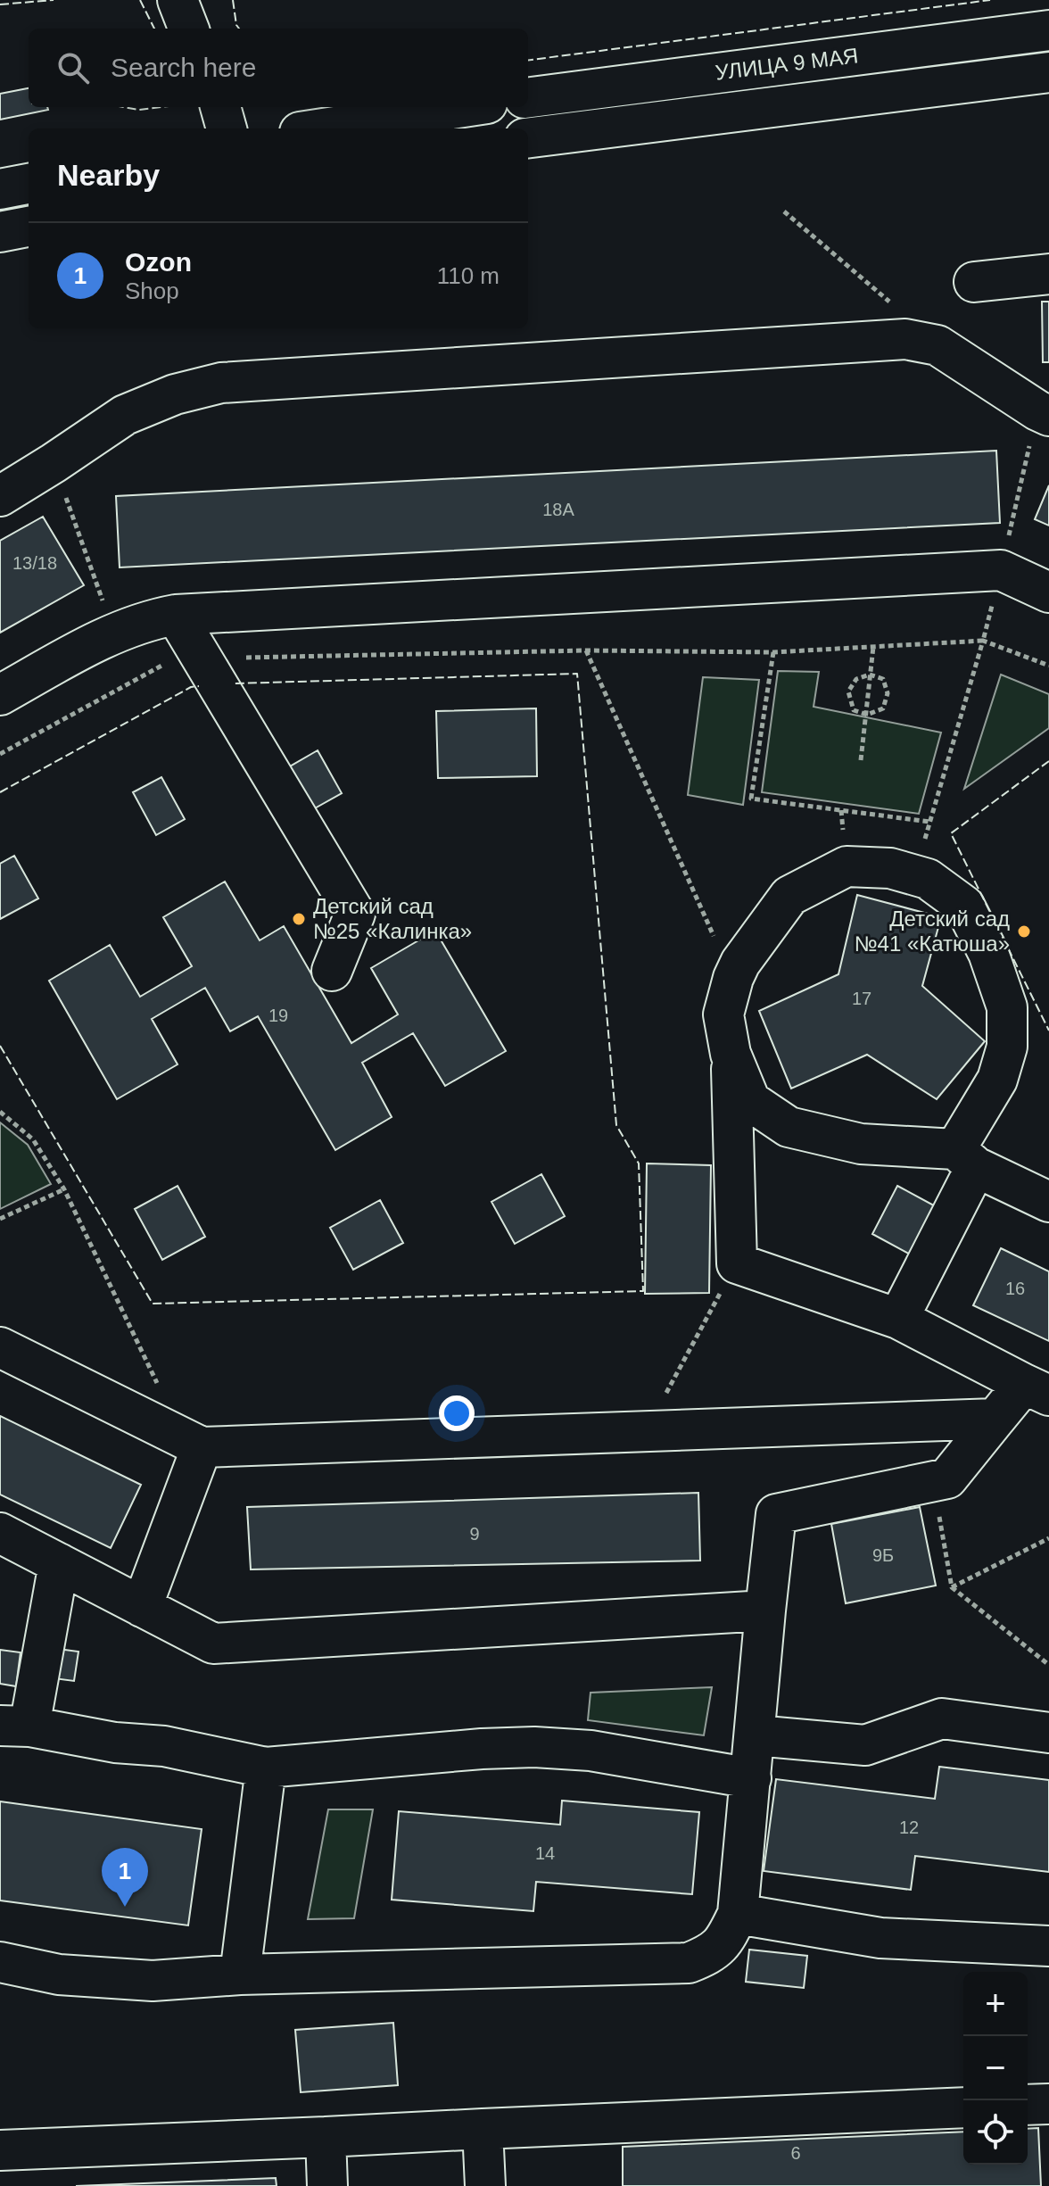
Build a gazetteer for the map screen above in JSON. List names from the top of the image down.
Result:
{
  "streets": {
    "main road": ["УЛИЦА 9 МАЯ"]
  },
  "places": ["Детский сад №25 «Калинка»", "Детский сад №41 «Катюша»"],
  "house_numbers": [
    "18А",
    "13/18",
    "17",
    "19",
    "16",
    "9",
    "9Б",
    "12",
    "14",
    "6"
  ],
  "page": {
    "search": "Search here",
    "heading": "Nearby",
    "list": [
      {
        "mark": "1",
        "name": "Ozon",
        "note": "Shop",
        "value": "110 m"
      }
    ],
    "pins": "1",
    "map_buttons": ["+", "−"]
  }
}
